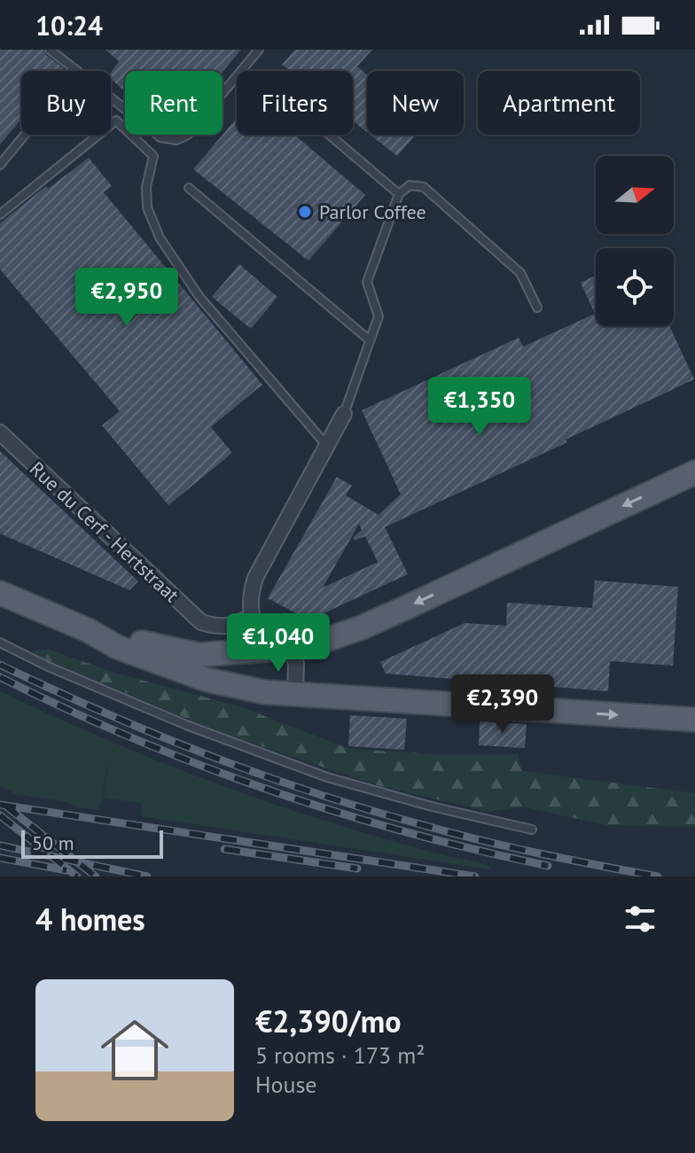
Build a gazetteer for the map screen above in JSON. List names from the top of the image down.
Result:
{
  "streets": {
    "street": ["Rue du Cerf - Hertstraat"]
  },
  "places": ["Parlor Coffee"],
  "scale_bar": "50 m",
  "north": "right",
  "page": {
    "status": "10:24",
    "chip": [
      "Buy",
      "Rent",
      "Filters",
      "New",
      "Apartment"
    ],
    "price": [
      "€2,950",
      "€1,350",
      "€1,040",
      "€2,390"
    ],
    "scale": "50 m",
    "heading": "4 homes",
    "list": [
      {
        "name": "€2,390/mo",
        "note": "5 rooms · 173 m² · House"
      }
    ]
  }
}
